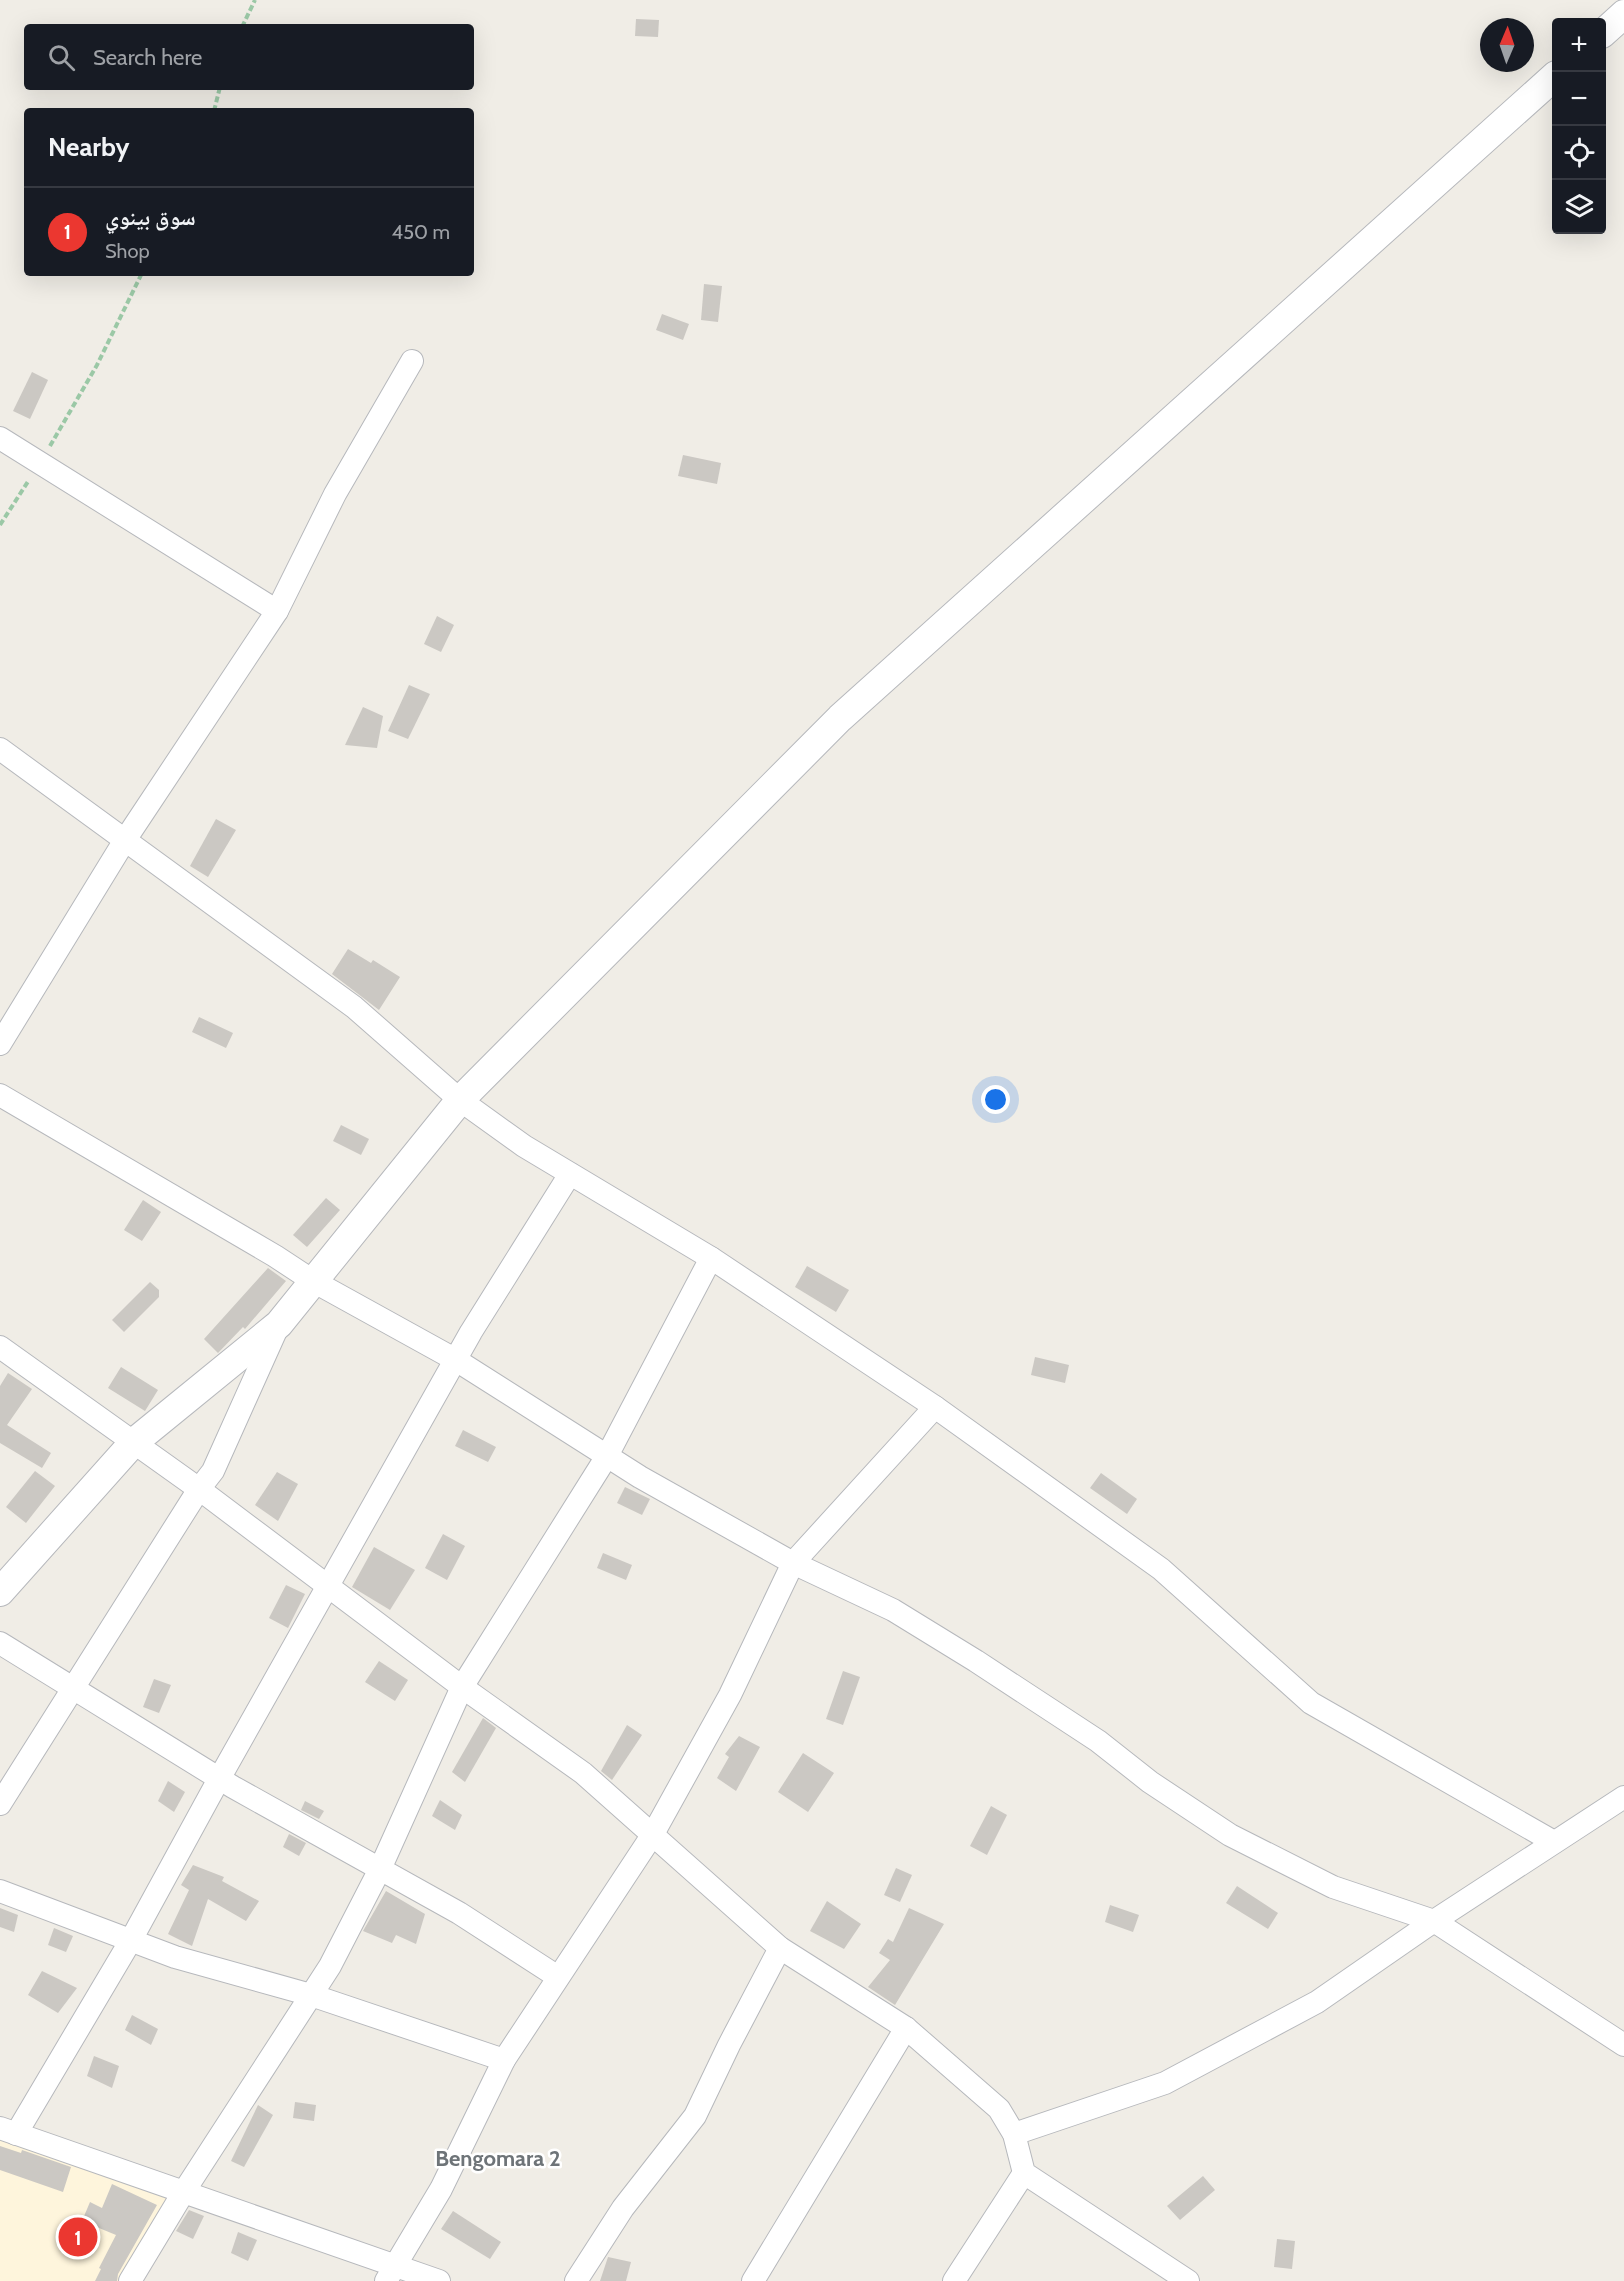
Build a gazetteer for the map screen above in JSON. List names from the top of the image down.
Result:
{
  "districts": ["Bengomara 2"],
  "north": "top",
  "page": {
    "map_buttons": ["+", "−"],
    "search": "Search here",
    "heading": "Nearby",
    "list": [
      {
        "mark": "1",
        "name": "سوق بينوي",
        "note": "Shop",
        "value": "450 m"
      }
    ],
    "pins": "1"
  }
}
